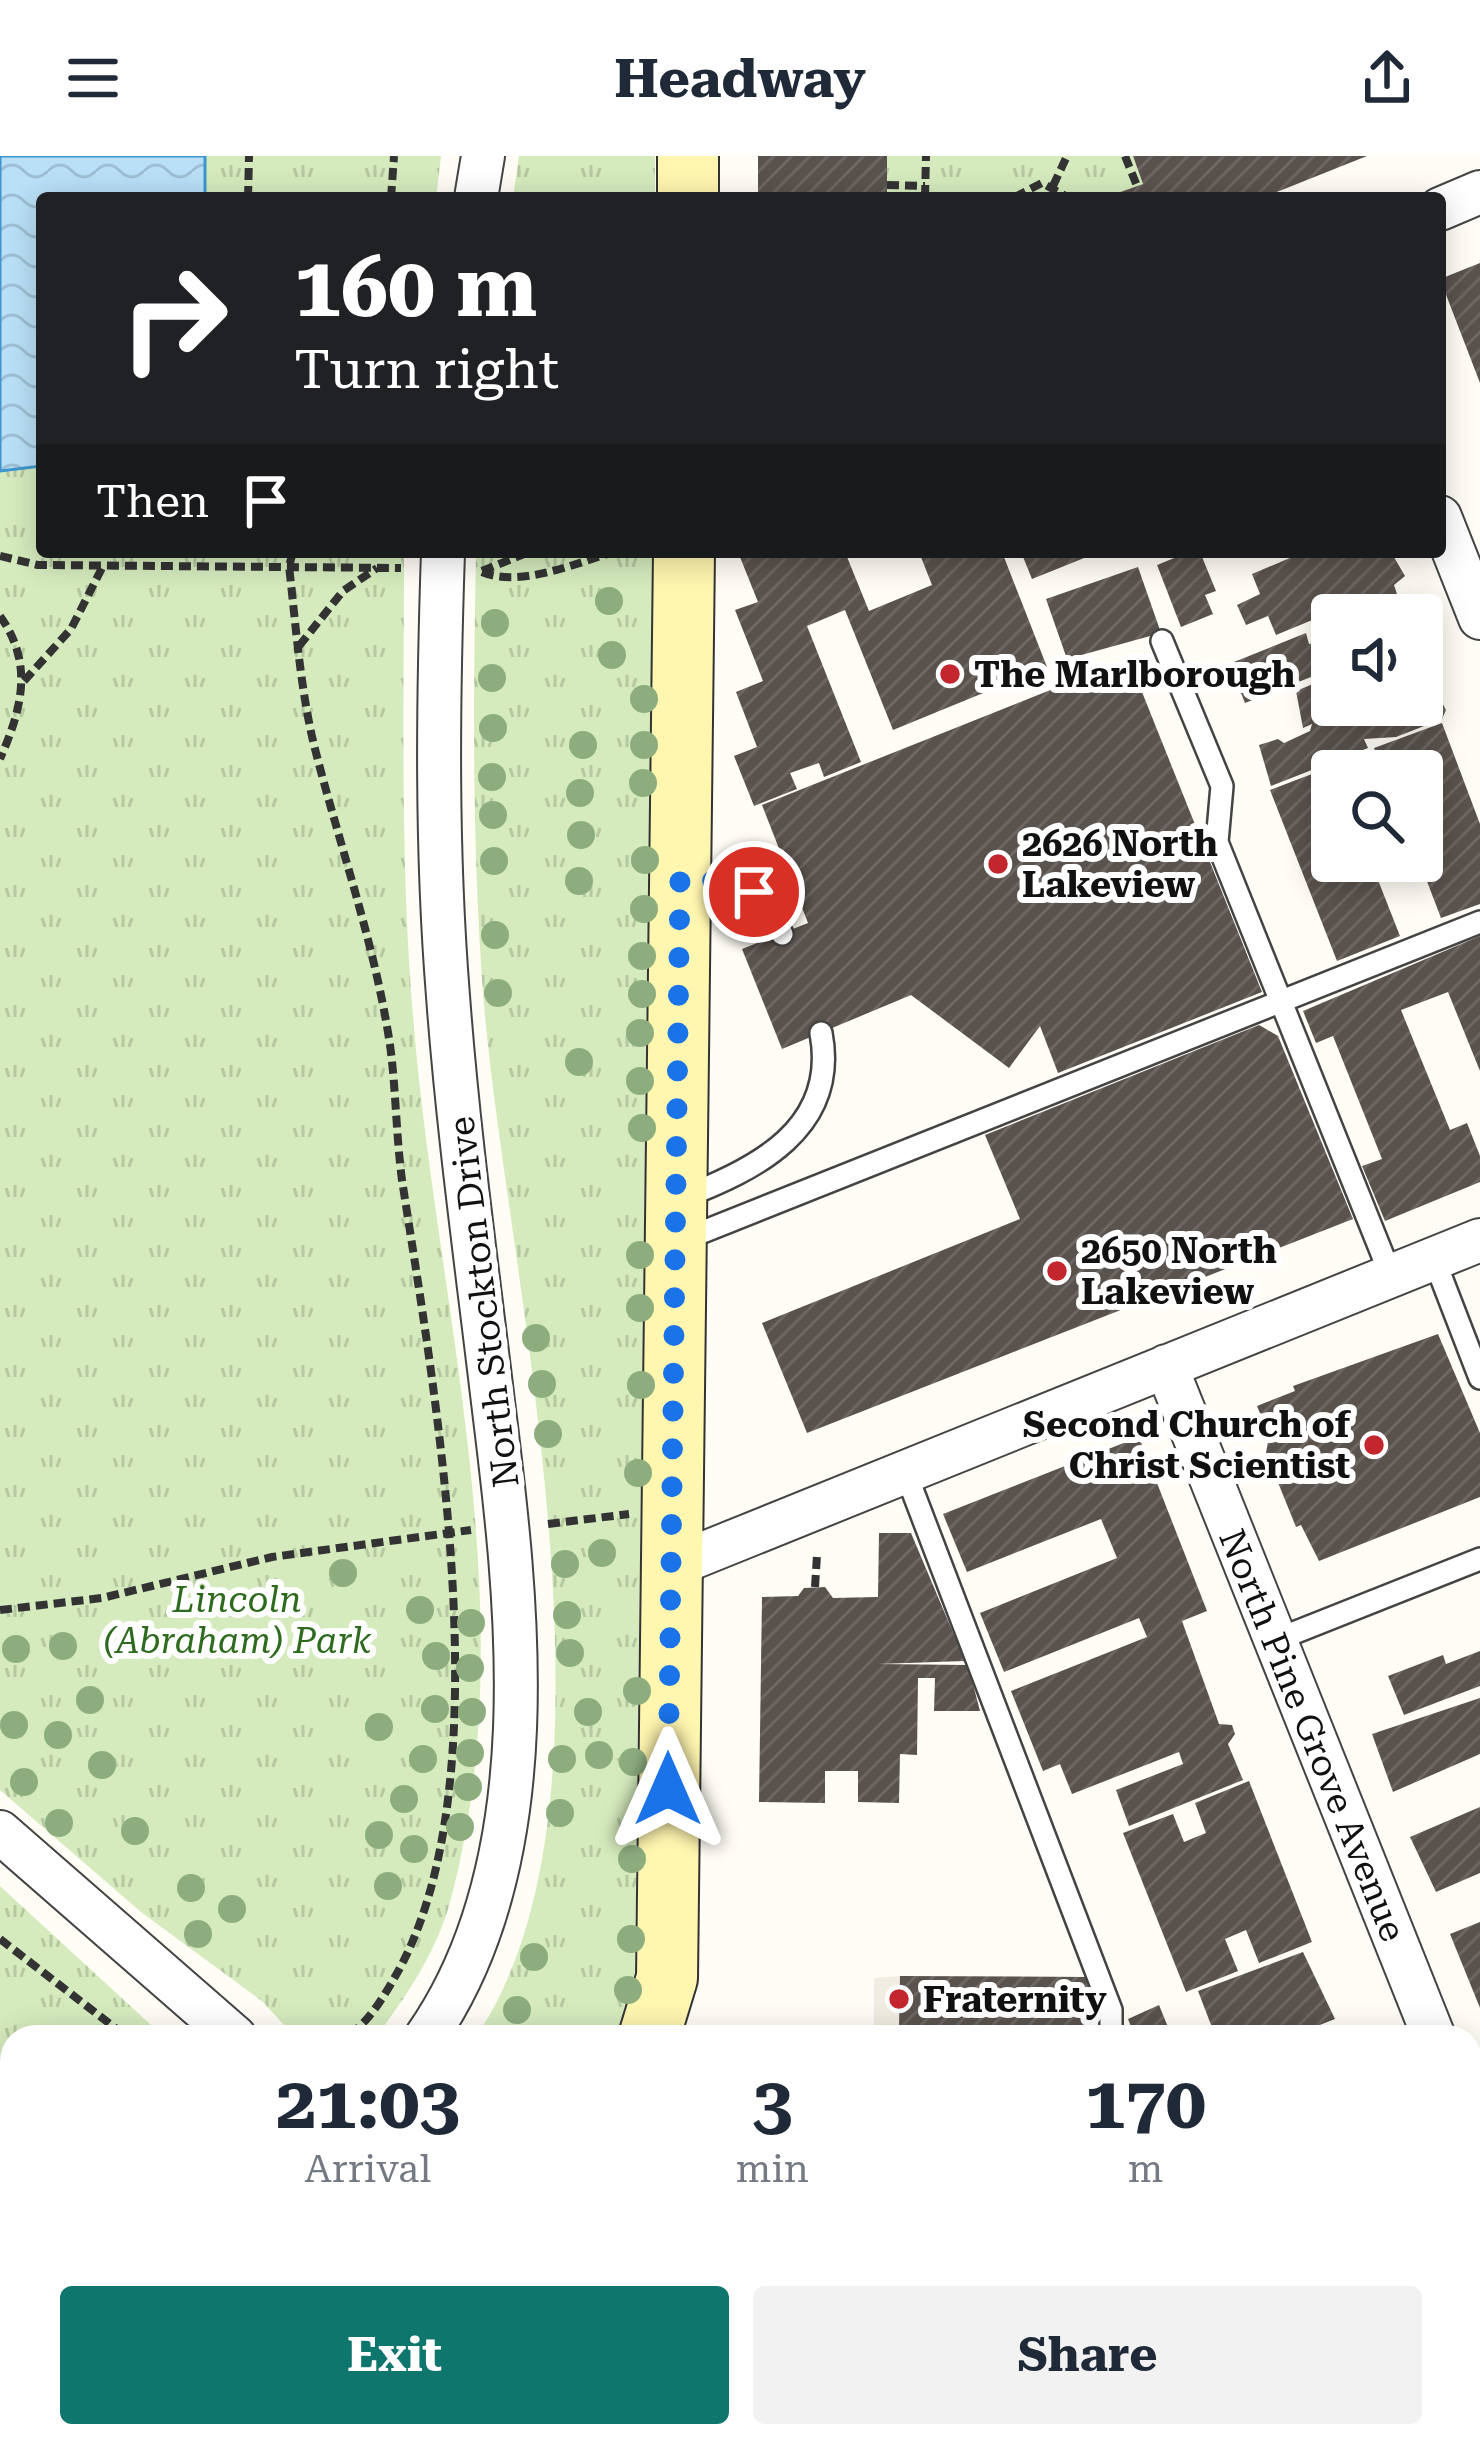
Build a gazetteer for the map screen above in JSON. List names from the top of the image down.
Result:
{
  "streets": {
    "street": ["North Stockton Drive", "North Pine Grove Avenue"]
  },
  "parks": ["Lincoln (Abraham) Park"],
  "places": [
    "The Marlborough",
    "2626 North Lakeview",
    "2650 North Lakeview",
    "Second Church of Christ Scientist",
    "Fraternity"
  ],
  "page": {
    "header": "Headway",
    "turn": ["160 m", "Turn right"],
    "then": "Then",
    "eta": [
      "21:03",
      "Arrival",
      "3",
      "min",
      "170",
      "m"
    ],
    "buttons": ["Exit", "Share"]
  }
}
